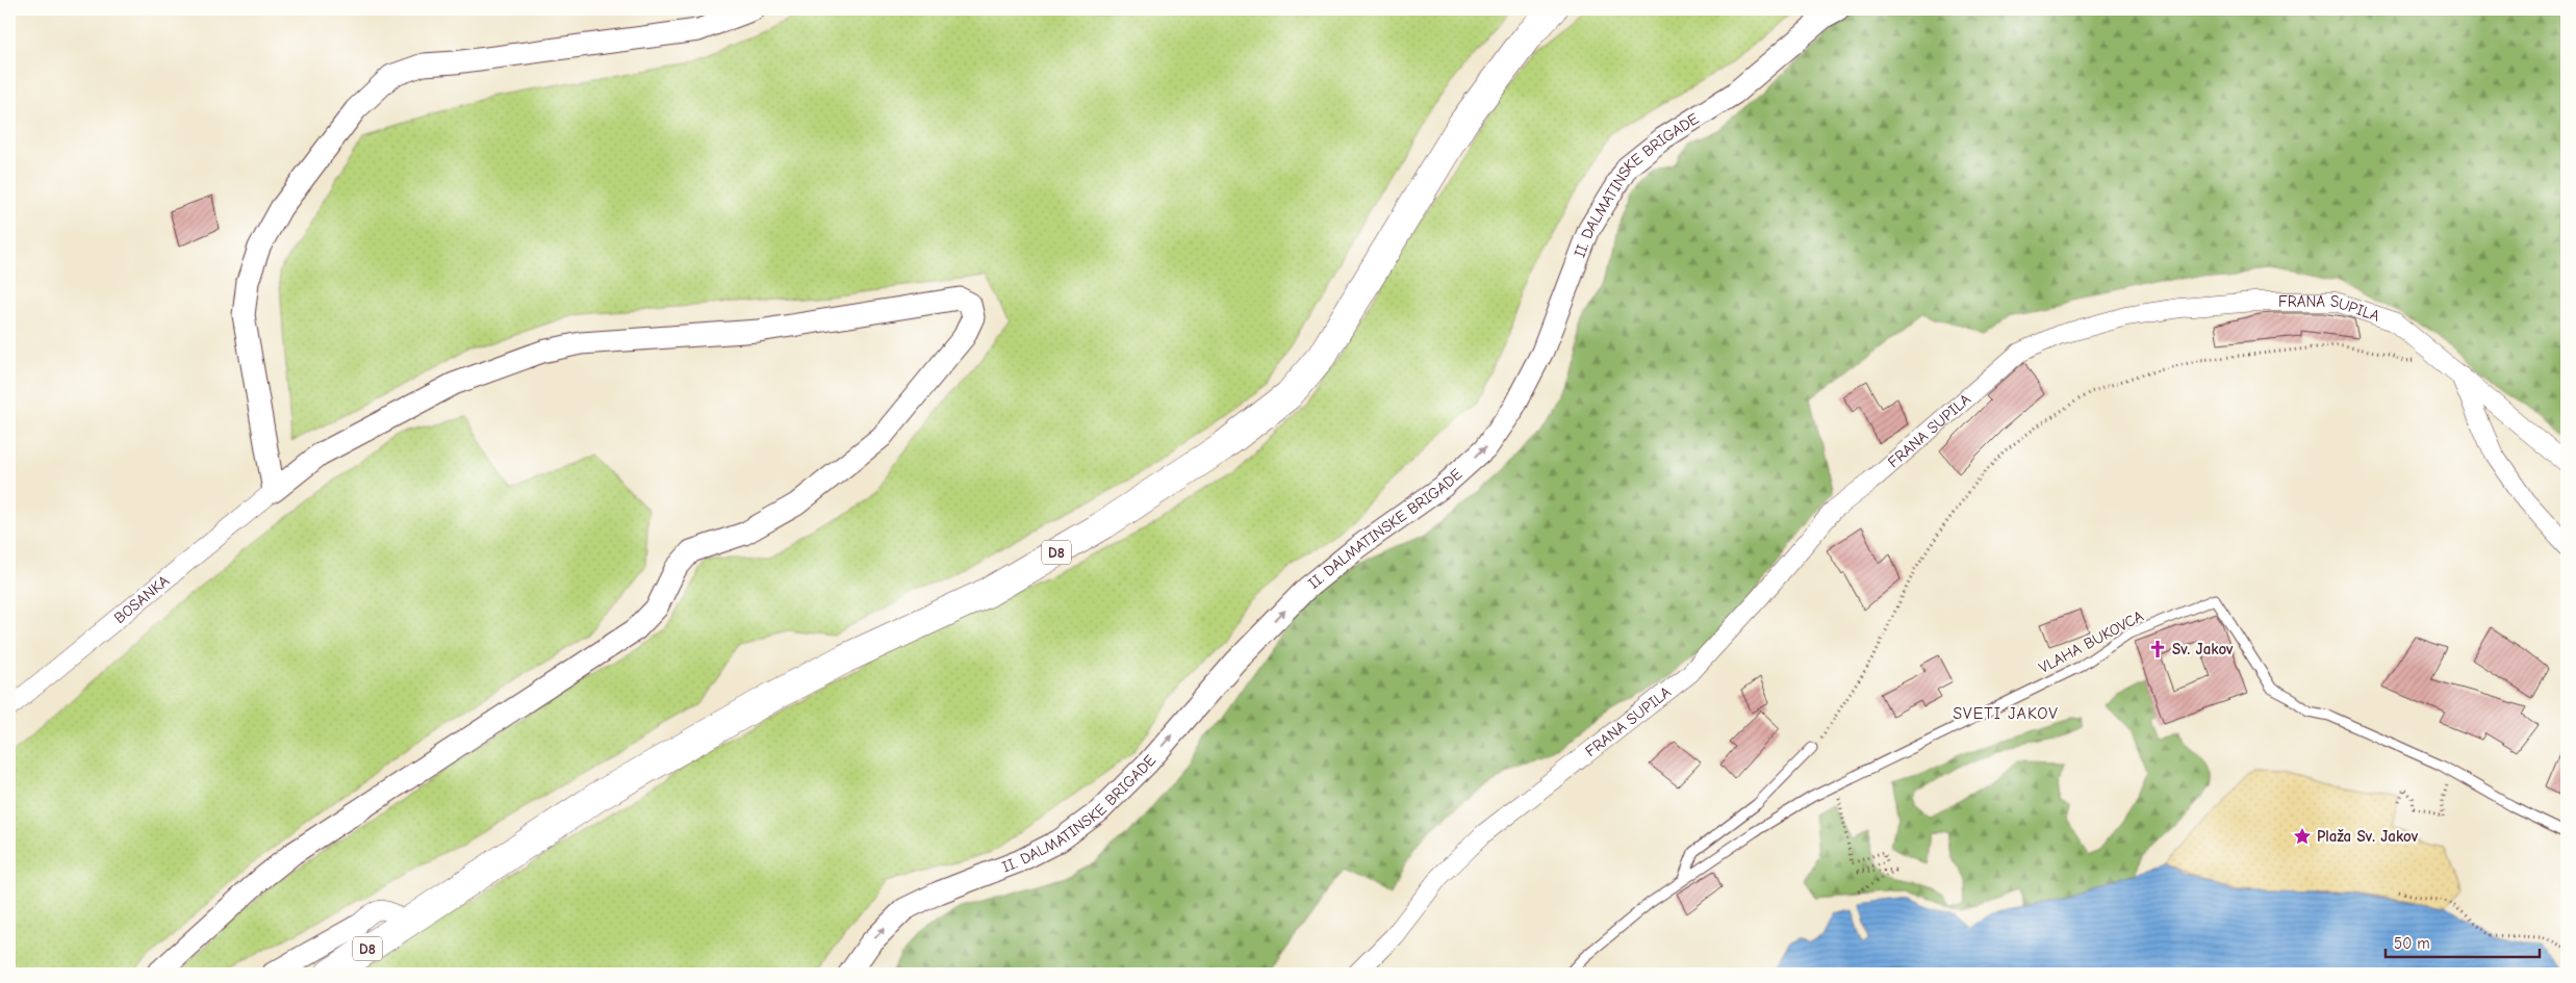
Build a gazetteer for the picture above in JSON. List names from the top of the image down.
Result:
{
  "streets": {
    "main road": ["D8"],
    "street": ["II. DALMATINSKE BRIGADE", "FRANA SUPILA", "BOSANKA"],
    "lane": ["VLAHA BUKOVCA"]
  },
  "one_way": ["II. DALMATINSKE BRIGADE"],
  "districts": ["SVETI JAKOV"],
  "places": {
    "church": ["Sv. Jakov"],
    "place": ["Plaža Sv. Jakov"]
  },
  "scale_bar": "50 m"
}
